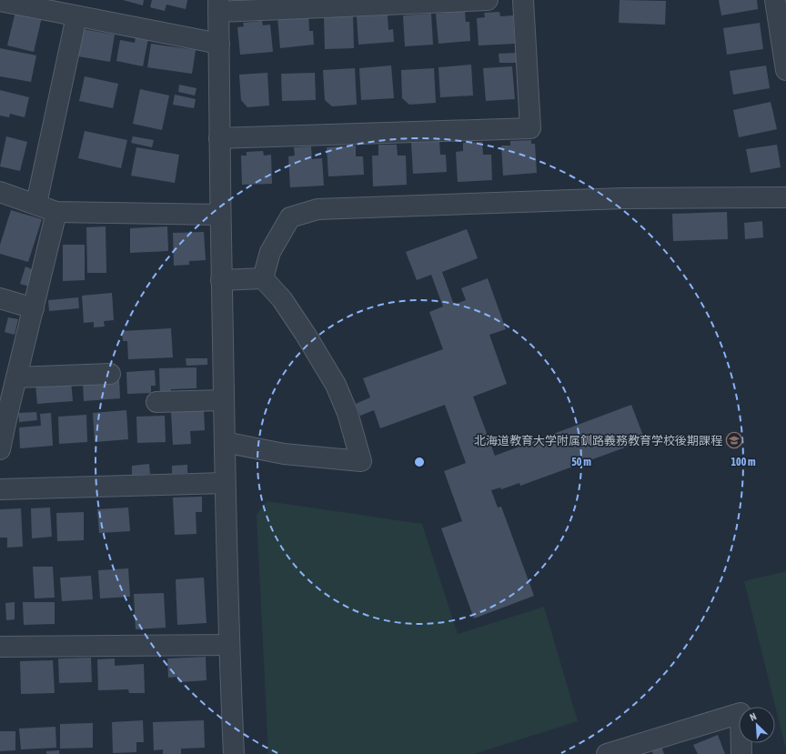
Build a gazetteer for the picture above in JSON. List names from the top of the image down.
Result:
{
  "places": {
    "school or university": ["北海道教育大学附属釧路義務教育学校後期課程"]
  },
  "north": "top left",
  "rings": ["50 m", "100 m"]
}
